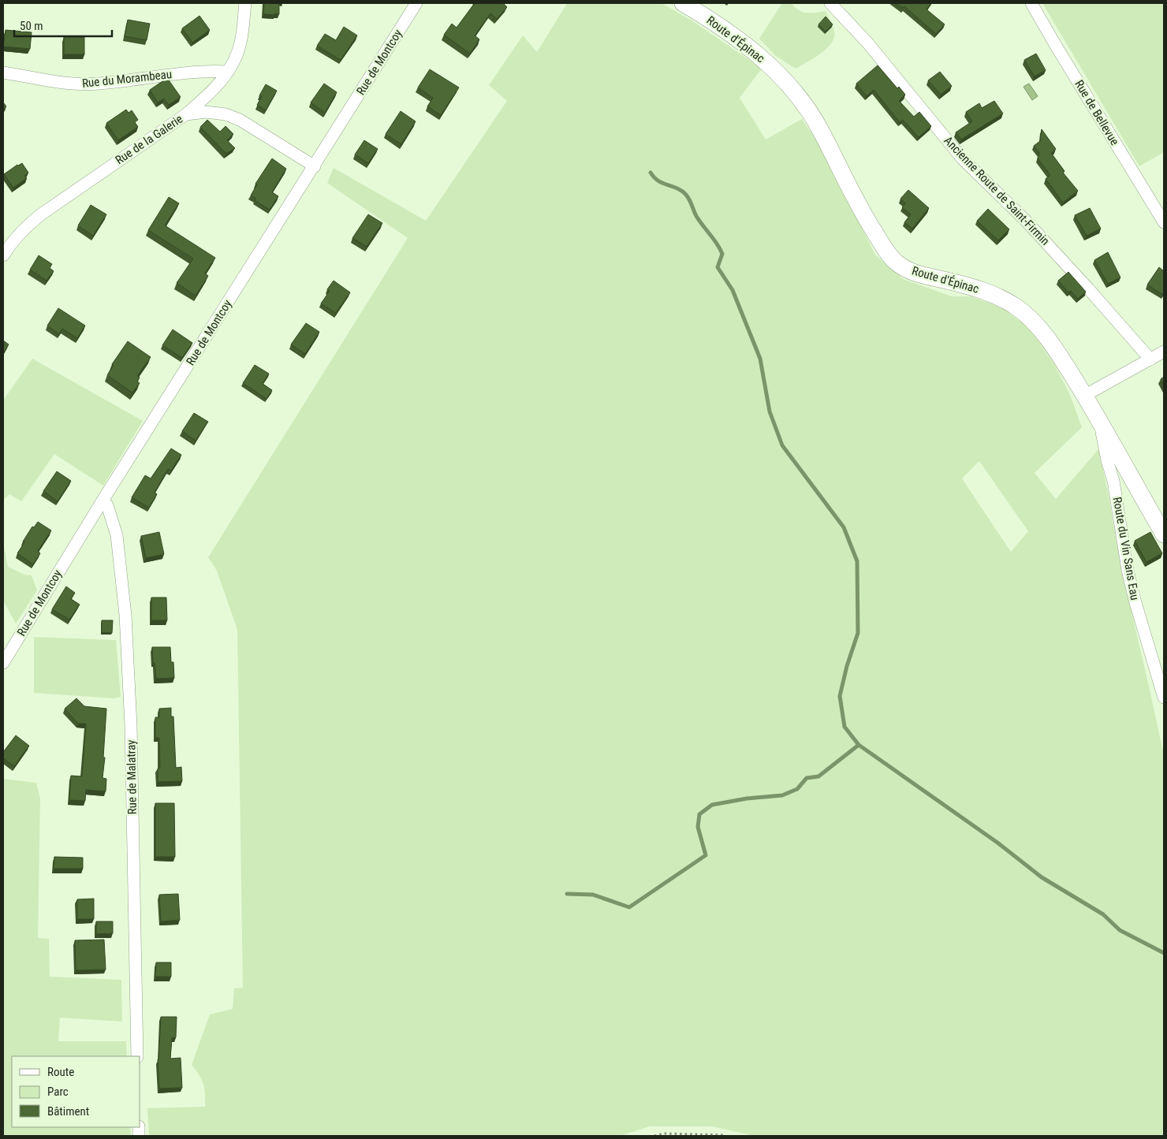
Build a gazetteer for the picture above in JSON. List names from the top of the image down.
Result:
{
  "streets": {
    "main road": ["Route d'Épinac"],
    "street": [
      "Rue de Montcoy",
      "Rue du Morambeau",
      "Rue de Bellevue",
      "Rue de la Galerie",
      "Ancienne Route de Saint-Firmin",
      "Route du Vin Sans Eau",
      "Rue de Malatray"
    ]
  },
  "crossings": [
    ["Route d'Épinac", "Route du Vin Sans Eau"],
    ["Rue de Montcoy", "Rue de la Galerie"],
    ["Rue de Montcoy", "Rue de Malatray"]
  ],
  "legend": ["Route", "Parc", "Bâtiment"],
  "scale_bar": "50 m"
}
